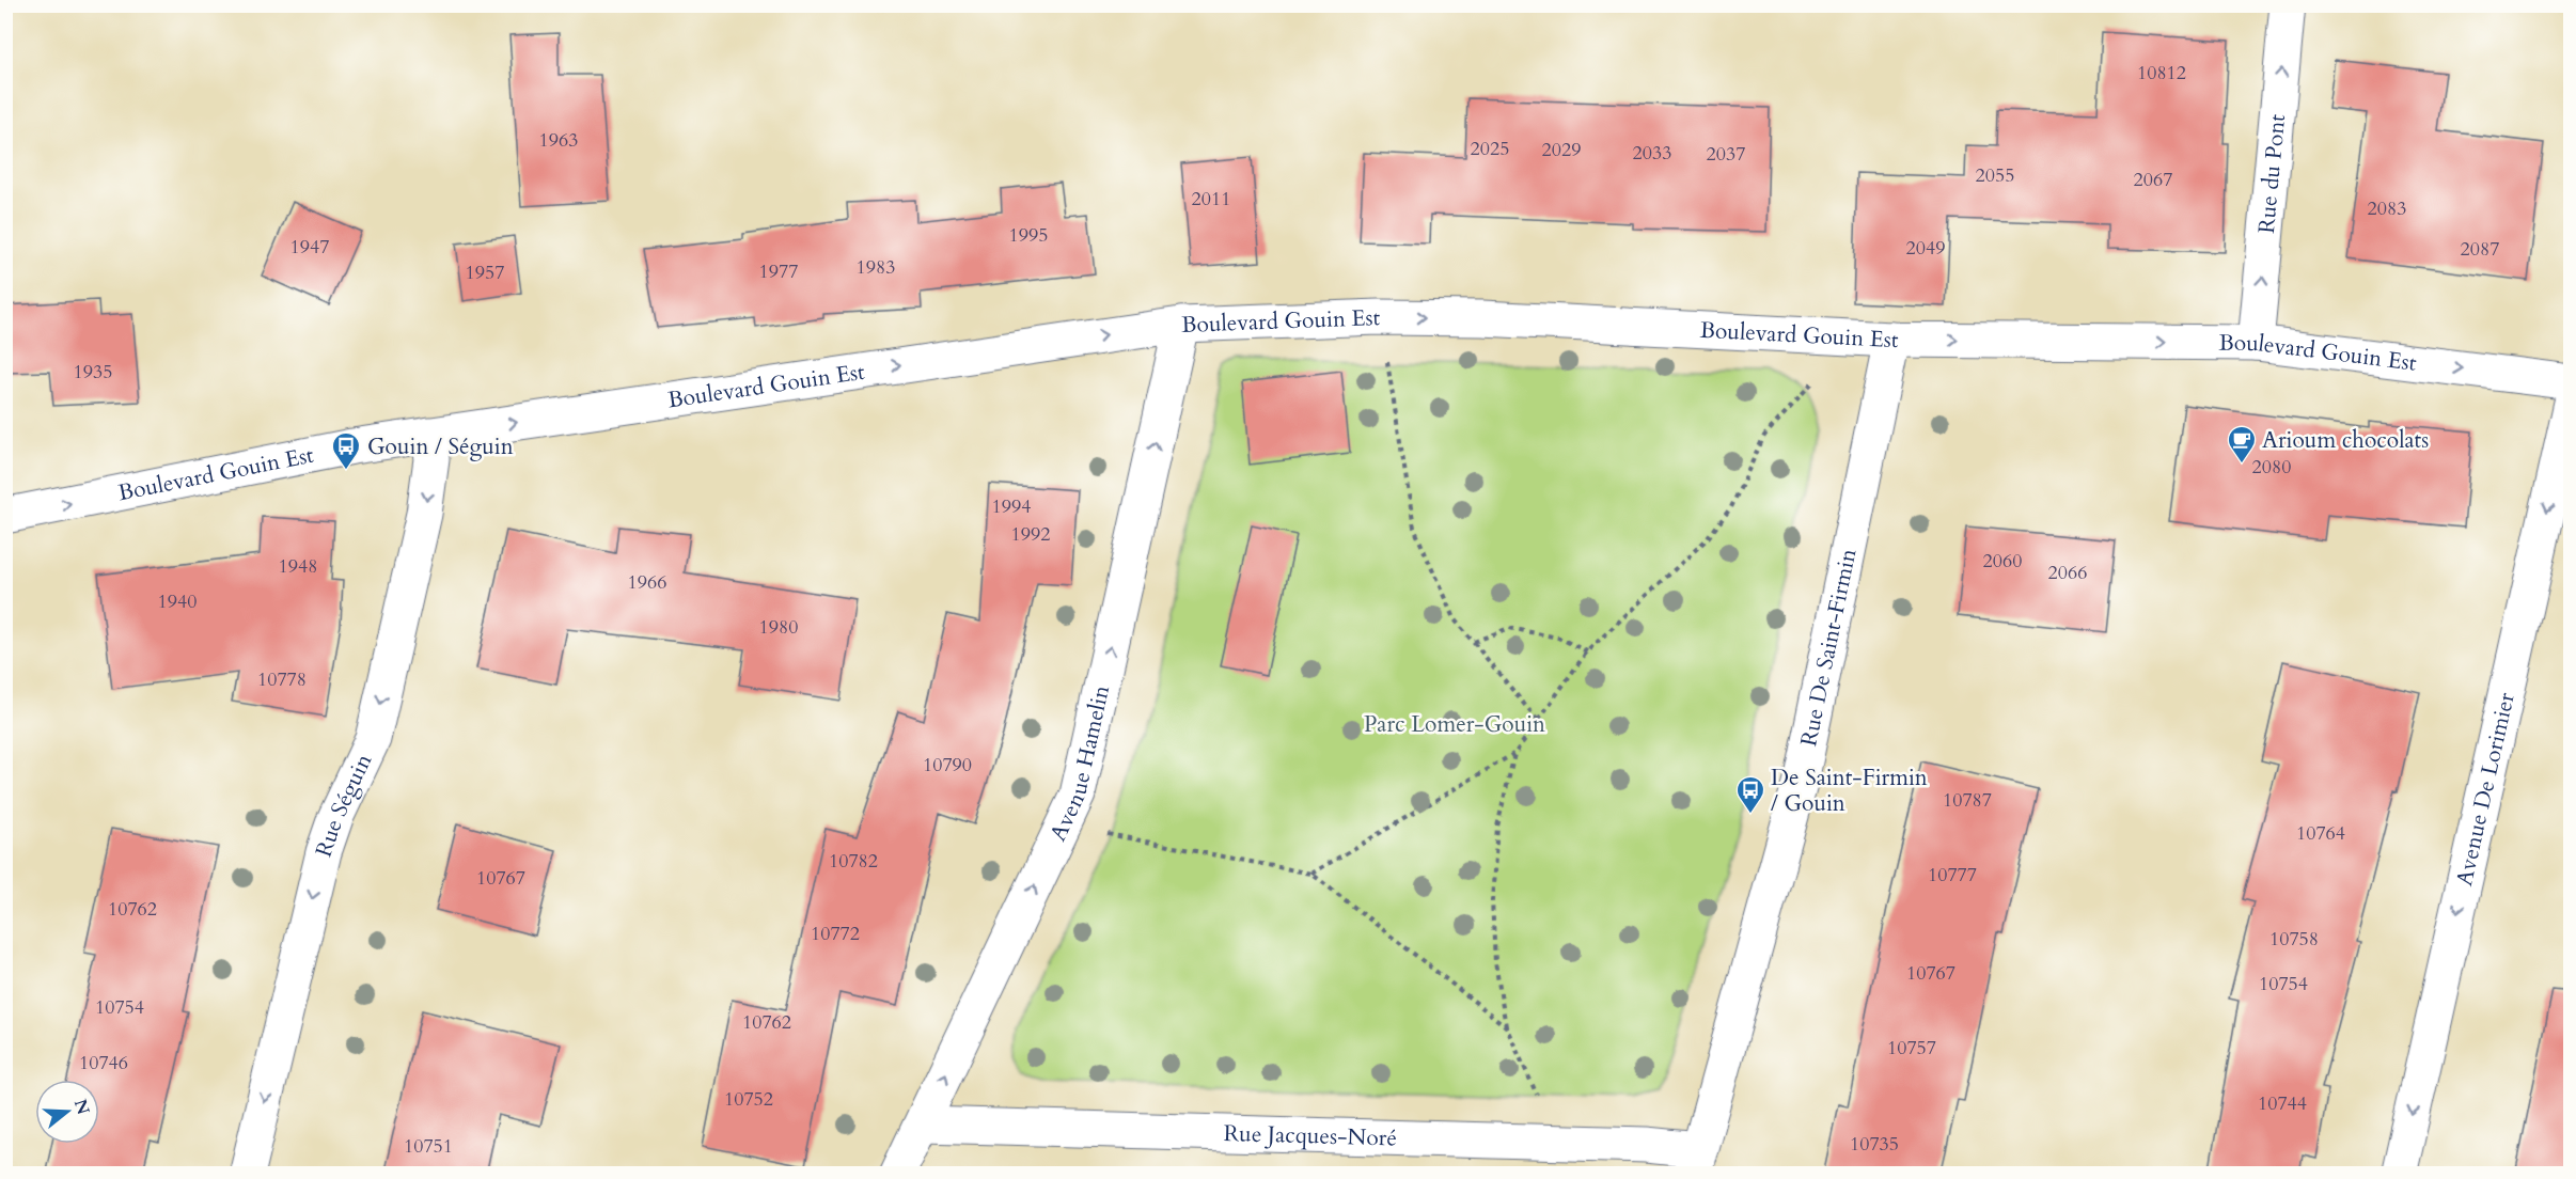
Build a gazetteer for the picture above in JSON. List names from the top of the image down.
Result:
{
  "streets": {
    "street": [
      "Rue du Pont",
      "Boulevard Gouin Est",
      "Rue De Saint-Firmin",
      "Avenue Hamelin",
      "Avenue De Lorimier",
      "Rue Séguin",
      "Rue Jacques-Noré"
    ]
  },
  "crossings": [
    ["Rue du Pont", "Boulevard Gouin Est"],
    ["Boulevard Gouin Est", "Rue De Saint-Firmin"],
    ["Boulevard Gouin Est", "Avenue Hamelin"],
    ["Boulevard Gouin Est", "Rue Séguin"],
    ["Rue De Saint-Firmin", "Rue Jacques-Noré"],
    ["Avenue Hamelin", "Rue Jacques-Noré"]
  ],
  "one_way": [
    "Rue du Pont",
    "Boulevard Gouin Est",
    "Avenue Hamelin",
    "Avenue De Lorimier",
    "Rue Séguin"
  ],
  "parks": ["Parc Lomer-Gouin"],
  "places": {
    "cafe": ["Arioum chocolats"],
    "bus stop": ["Gouin / Séguin", "De Saint-Firmin / Gouin"]
  },
  "house_numbers": [
    "10812",
    "1963",
    "2025",
    "2029",
    "2033",
    "2037",
    "2055",
    "2067",
    "2011",
    "2083",
    "1995",
    "1947",
    "2049",
    "2087",
    "1983",
    "1977",
    "1957",
    "1935",
    "2080",
    "1994",
    "1992",
    "2060",
    "1948",
    "2066",
    "1966",
    "1940",
    "1980",
    "10778",
    "10790",
    "10787",
    "10764",
    "10782",
    "10777",
    "10767",
    "10762",
    "10772",
    "10758",
    "10767",
    "10754",
    "10754",
    "10762",
    "10757",
    "10746",
    "10752",
    "10744",
    "10735",
    "10751"
  ],
  "north": "right"
}
